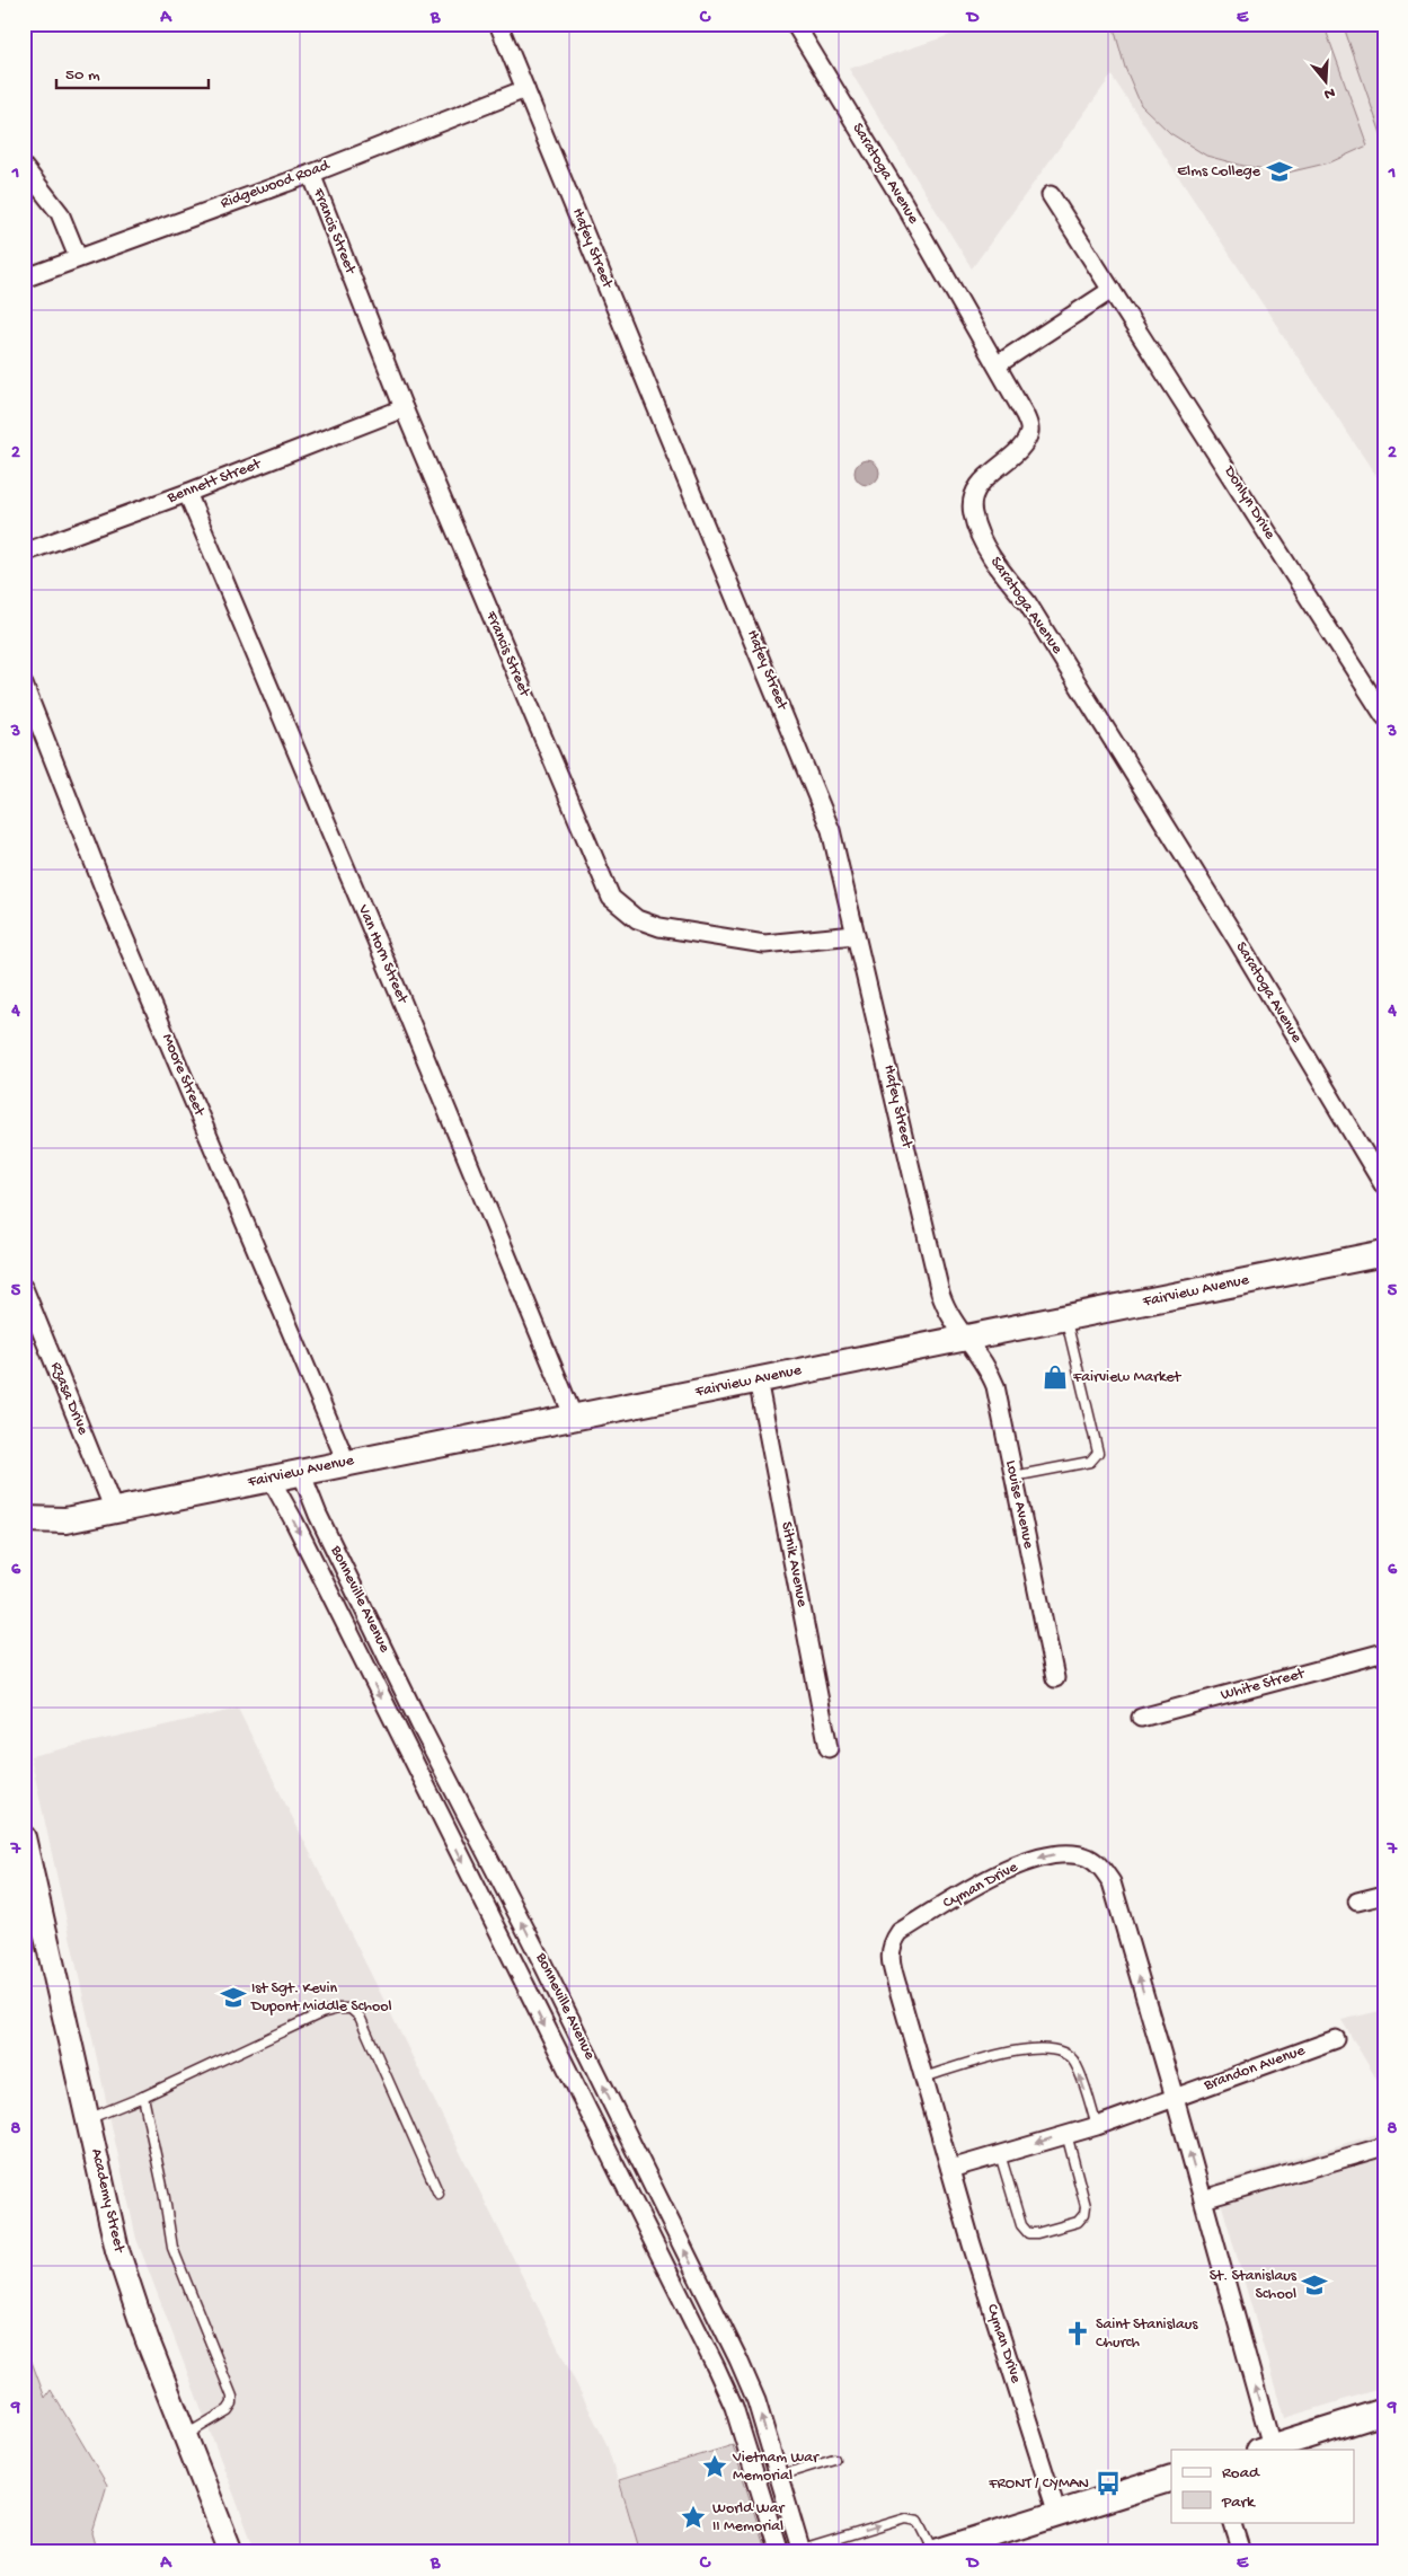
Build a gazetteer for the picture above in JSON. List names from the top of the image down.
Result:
{
  "streets": {
    "main road": ["Fairview Avenue"],
    "street": [
      "Saratoga Avenue",
      "Ridgewood Road",
      "Francis Street",
      "Hafey Street",
      "Bennett Street",
      "Donlyn Drive",
      "Van Horn Street",
      "Moore Street",
      "Rzasa Drive",
      "Louise Avenue",
      "Sitnik Avenue",
      "Bonneville Avenue",
      "White Street",
      "Cyman Drive",
      "Brandon Avenue",
      "Academy Street"
    ]
  },
  "crossings": [
    ["Ridgewood Road", "Francis Street"],
    ["Ridgewood Road", "Hafey Street"],
    ["Francis Street", "Hafey Street"],
    ["Francis Street", "Bennett Street"],
    ["Hafey Street", "Fairview Avenue"],
    ["Hafey Street", "Louise Avenue"],
    ["Bennett Street", "Van Horn Street"],
    ["Van Horn Street", "Fairview Avenue"],
    ["Moore Street", "Fairview Avenue"],
    ["Fairview Avenue", "Rzasa Drive"],
    ["Fairview Avenue", "Louise Avenue"],
    ["Fairview Avenue", "Sitnik Avenue"],
    ["Fairview Avenue", "Bonneville Avenue"],
    ["Cyman Drive", "Brandon Avenue"]
  ],
  "places": {
    "school or university": ["Elms College", "Ist Sgt. Kevin Dupont Middle School", "St. Stanislaus School"],
    "shop": ["Fairview Market"],
    "church": ["Saint Stanislaus Church"],
    "place": ["Vietnam War Memorial", "World War II Memorial"],
    "bus stop": ["FRONT / CYMAN"]
  },
  "legend": ["Road", "Park"],
  "scale_bar": "50 m",
  "north": "bottom",
  "grid": {
    "columns": [
      "A",
      "B",
      "C",
      "D",
      "E"
    ],
    "rows": [
      "1",
      "2",
      "3",
      "4",
      "5",
      "6",
      "7",
      "8",
      "9"
    ]
  }
}
